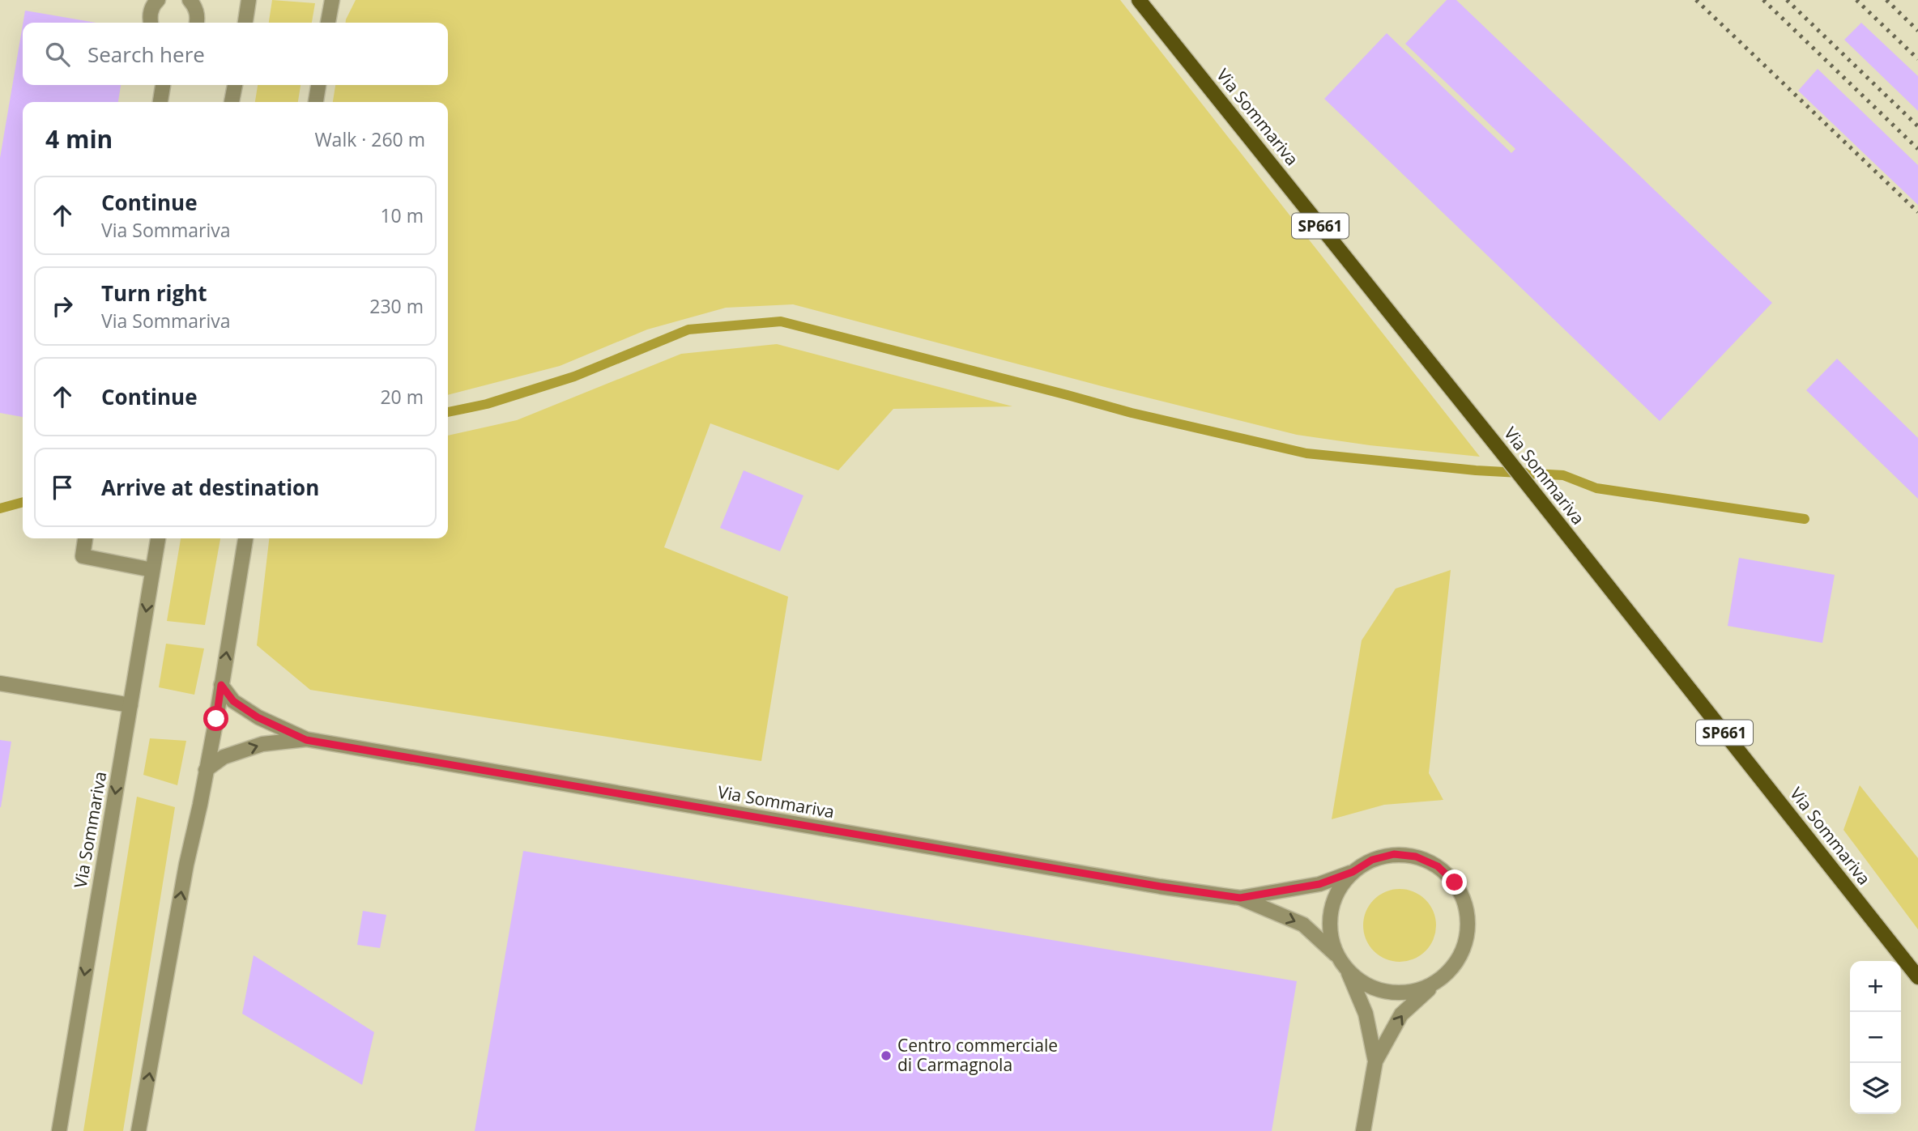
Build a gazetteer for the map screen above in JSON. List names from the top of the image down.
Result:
{
  "streets": {
    "main road": ["Via Sommariva", "SP661"]
  },
  "places": ["Centro commerciale di Carmagnola"],
  "page": {
    "search": "Search here",
    "heading": ["4 min", "Walk · 260 m"],
    "list": [
      ["Continue", "Via Sommariva", "10 m"],
      ["Turn right", "Via Sommariva", "230 m"],
      ["Continue", "20 m"],
      "Arrive at destination"
    ],
    "map_buttons": ["+", "−"]
  }
}
